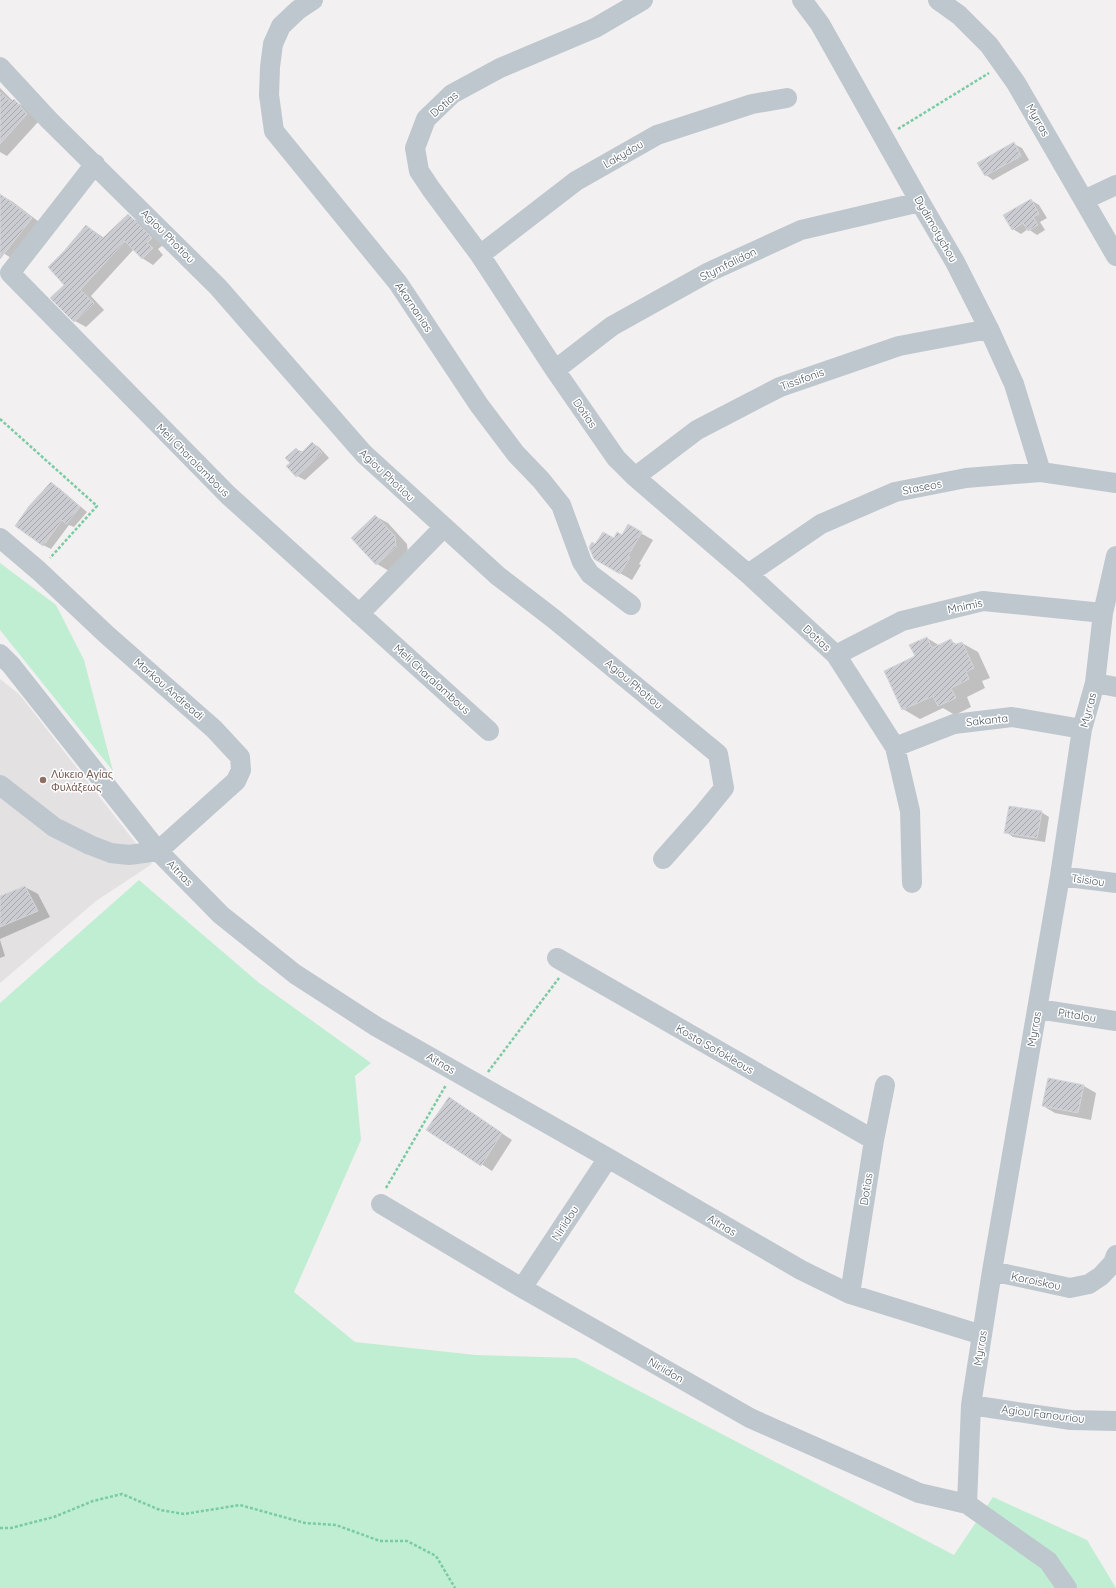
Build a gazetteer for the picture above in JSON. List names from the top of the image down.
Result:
{
  "streets": {
    "street": [
      "Dotias",
      "Myrras",
      "Lakydou",
      "Dydimotychou",
      "Agiou Photiou",
      "Stymfalidon",
      "Akarnanias",
      "Tissifonis",
      "Meli Charalambous",
      "Staseos",
      "Mnimis",
      "Markou Andreadi",
      "Sakanta",
      "Aitnas",
      "Tsisiou",
      "Pittalou",
      "Kosta Sofokleous",
      "Niriidou",
      "Koroiskou",
      "Niriidon",
      "Agiou Fanouriou"
    ]
  },
  "crossings": [
    ["Dotias", "Lakydou"],
    ["Dotias", "Stymfalidon"],
    ["Dotias", "Tissifonis"],
    ["Dotias", "Staseos"],
    ["Dotias", "Mnimis"],
    ["Dotias", "Sakanta"],
    ["Dotias", "Aitnas"],
    ["Dotias", "Kosta Sofokleous"],
    ["Myrras", "Mnimis"],
    ["Myrras", "Sakanta"],
    ["Myrras", "Aitnas"],
    ["Myrras", "Tsisiou"],
    ["Myrras", "Pittalou"],
    ["Myrras", "Koroiskou"],
    ["Myrras", "Niriidon"],
    ["Myrras", "Agiou Fanouriou"],
    ["Dydimotychou", "Stymfalidon"],
    ["Dydimotychou", "Tissifonis"],
    ["Dydimotychou", "Staseos"],
    ["Agiou Photiou", "Meli Charalambous"],
    ["Markou Andreadi", "Aitnas"],
    ["Aitnas", "Niriidou"],
    ["Niriidou", "Niriidon"]
  ],
  "places": ["Λύκειο Αγίας Φυλάξεως"]
}
